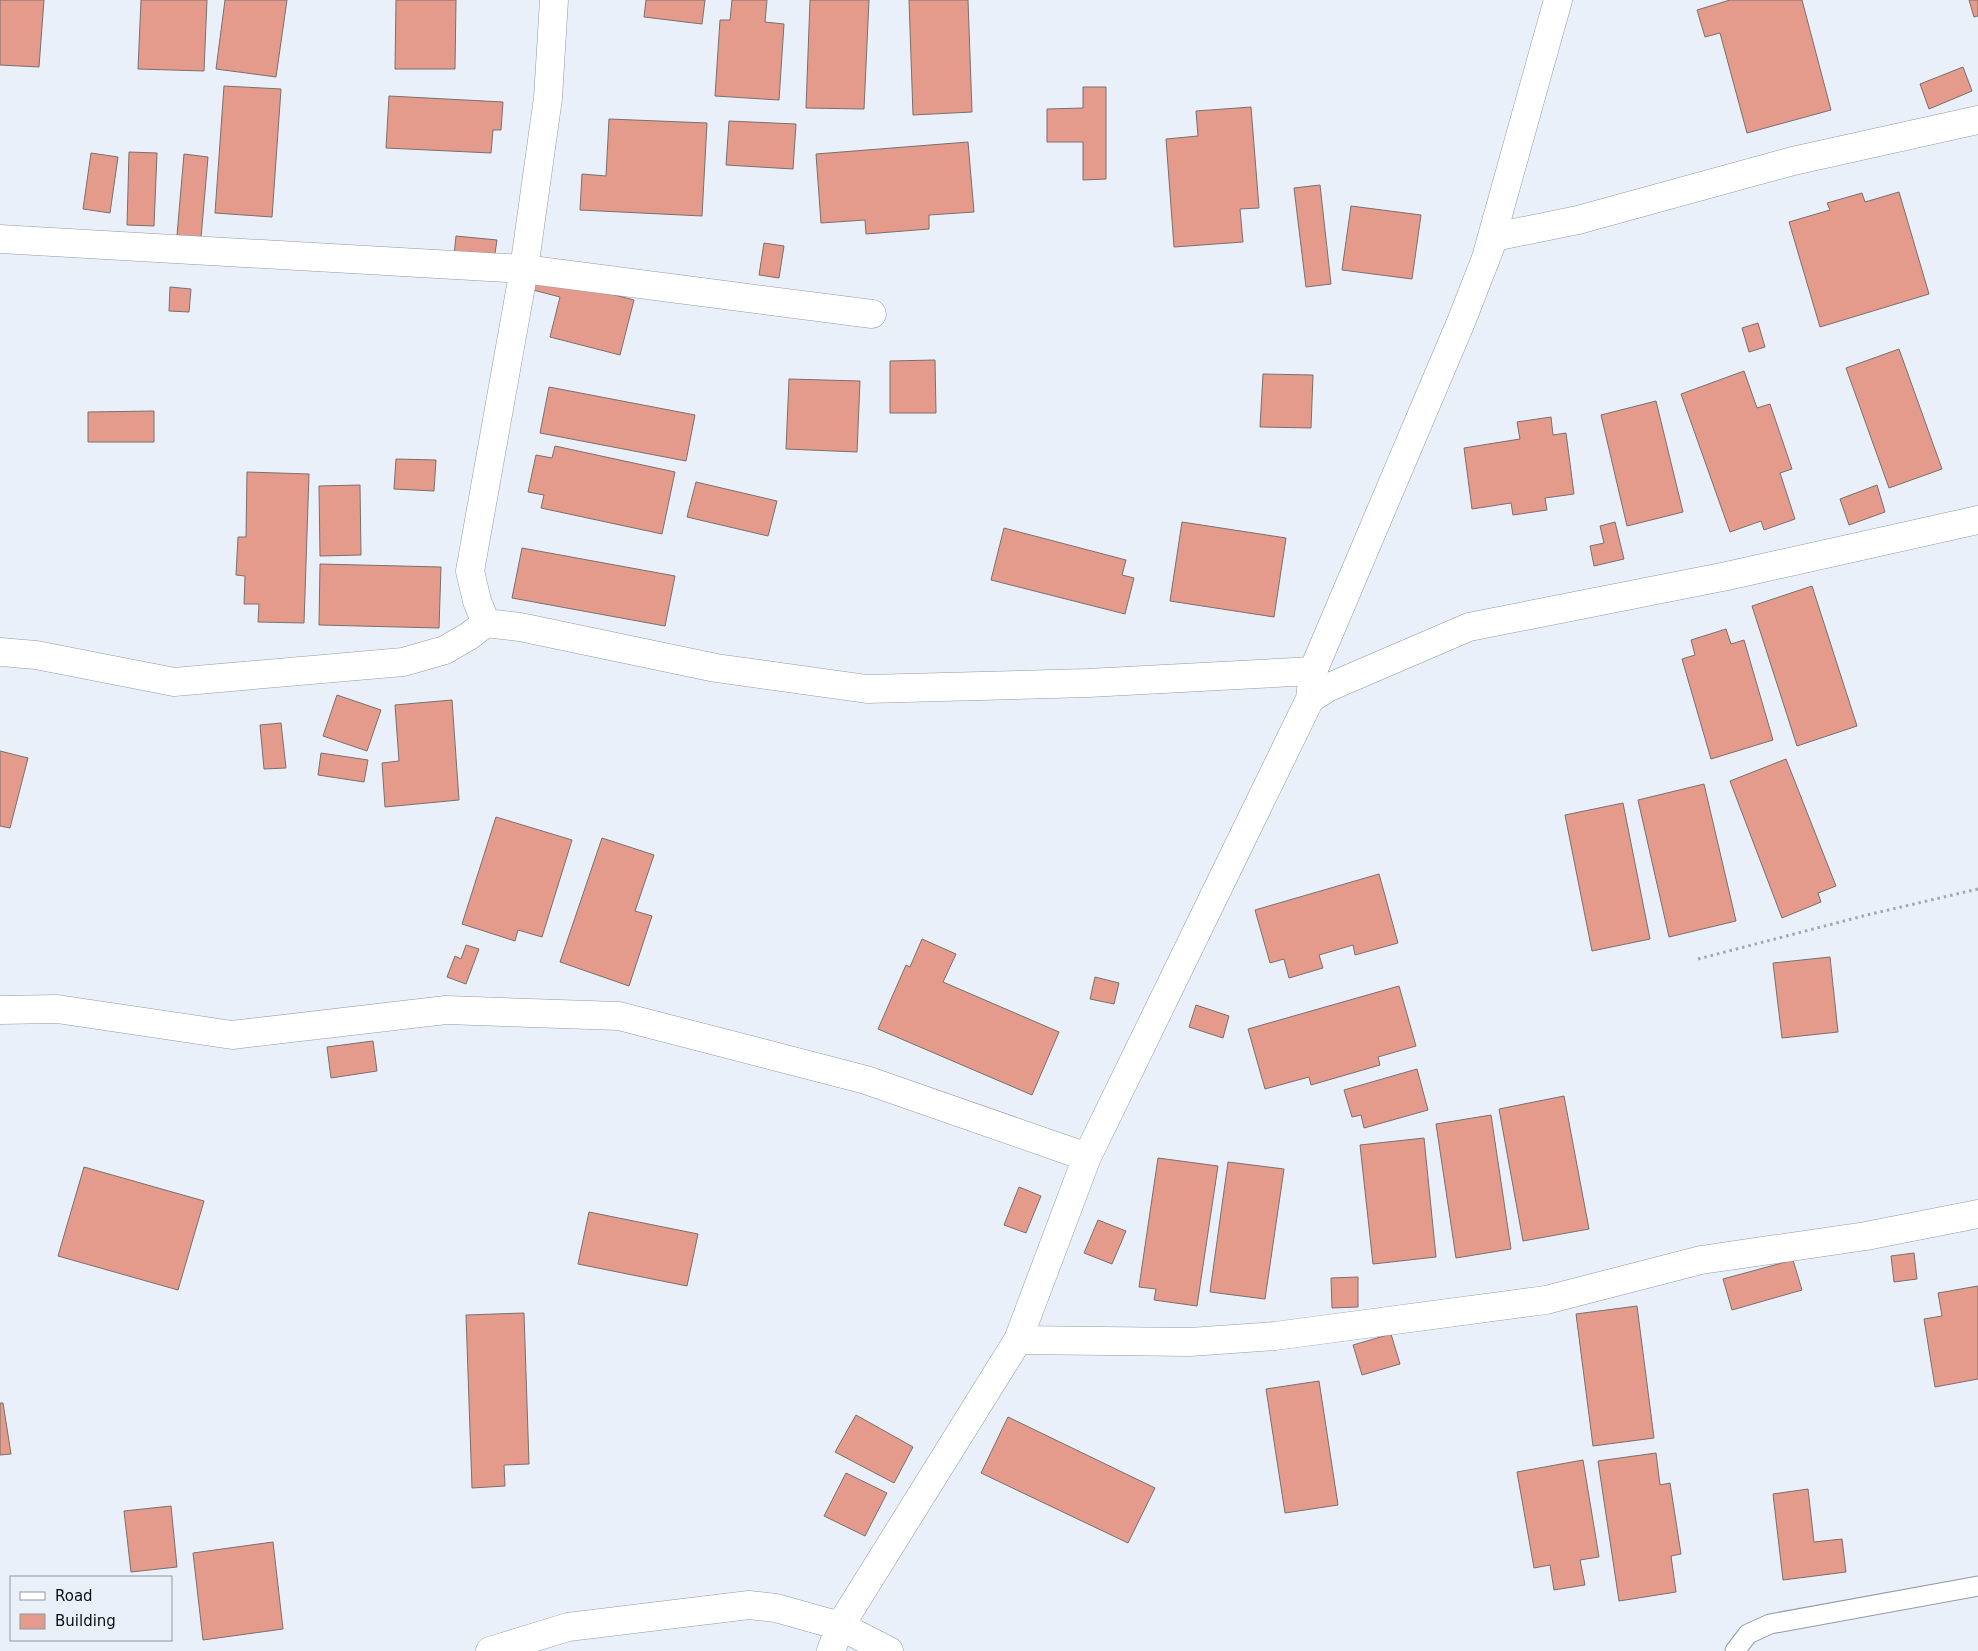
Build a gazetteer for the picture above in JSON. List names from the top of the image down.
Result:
{
  "legend": ["Road", "Building"]
}
